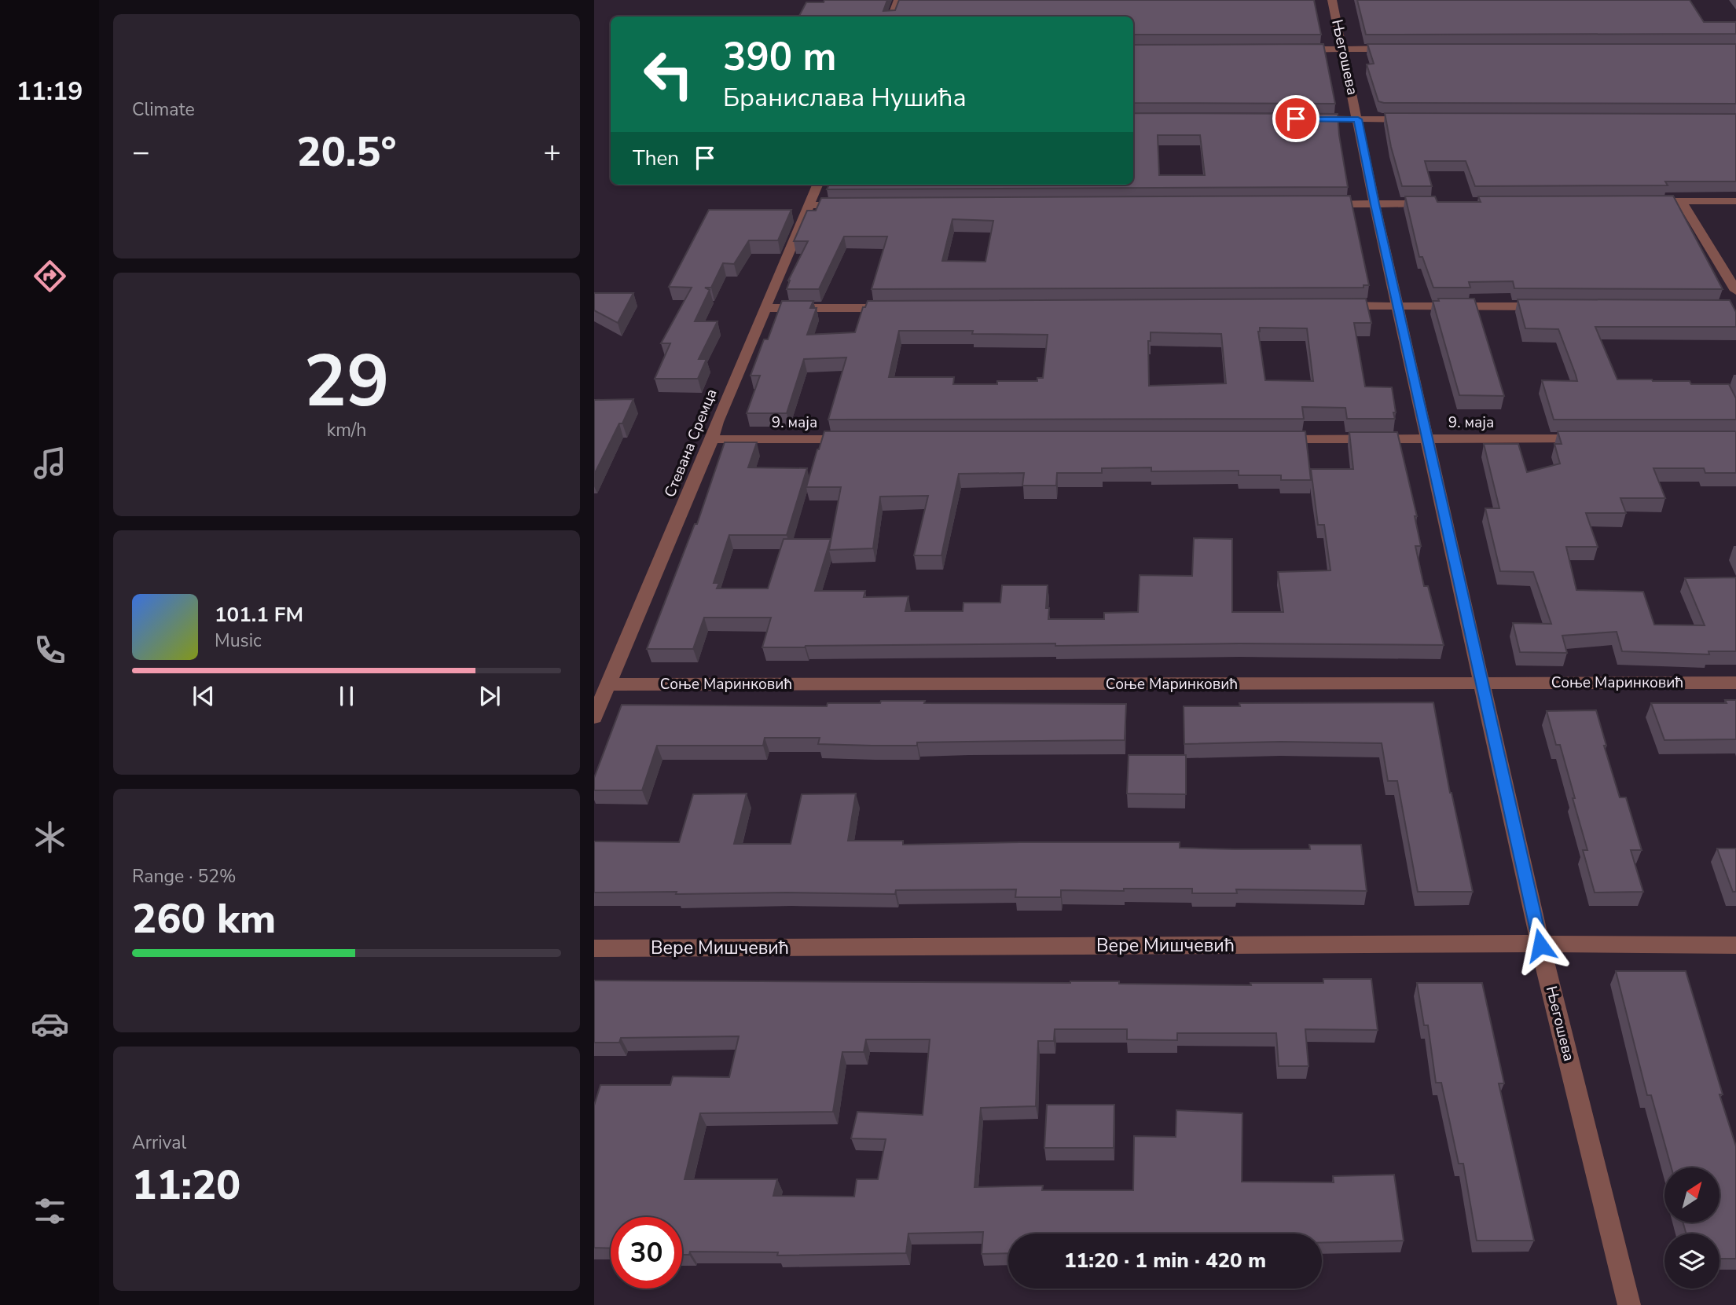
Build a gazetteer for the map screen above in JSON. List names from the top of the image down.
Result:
{
  "streets": {
    "street": [
      "Његошева",
      "9. маја",
      "Стевана Сремца",
      "Соње Маринковић",
      "Вере Мишчевић"
    ]
  },
  "crossings": [
    ["Његошева", "9. маја"],
    ["Његошева", "Соње Маринковић"],
    ["Његошева", "Вере Мишчевић"],
    ["9. маја", "Стевана Сремца"],
    ["Стевана Сремца", "Соње Маринковић"]
  ],
  "north": "top right",
  "page": {
    "tabs": "11:19",
    "tile": [
      "Climate",
      ["29", "km/h"],
      ["Range · 52%", "260 km"],
      ["Arrival", "11:20"]
    ],
    "turn": ["390 m", "Бранислава Нушића"],
    "heat": ["−", "20.5°", "+"],
    "then": "Then",
    "song": ["101.1 FM", "Music"],
    "limit": "30",
    "trip": "11:20 · 1 min · 420 m"
  }
}
